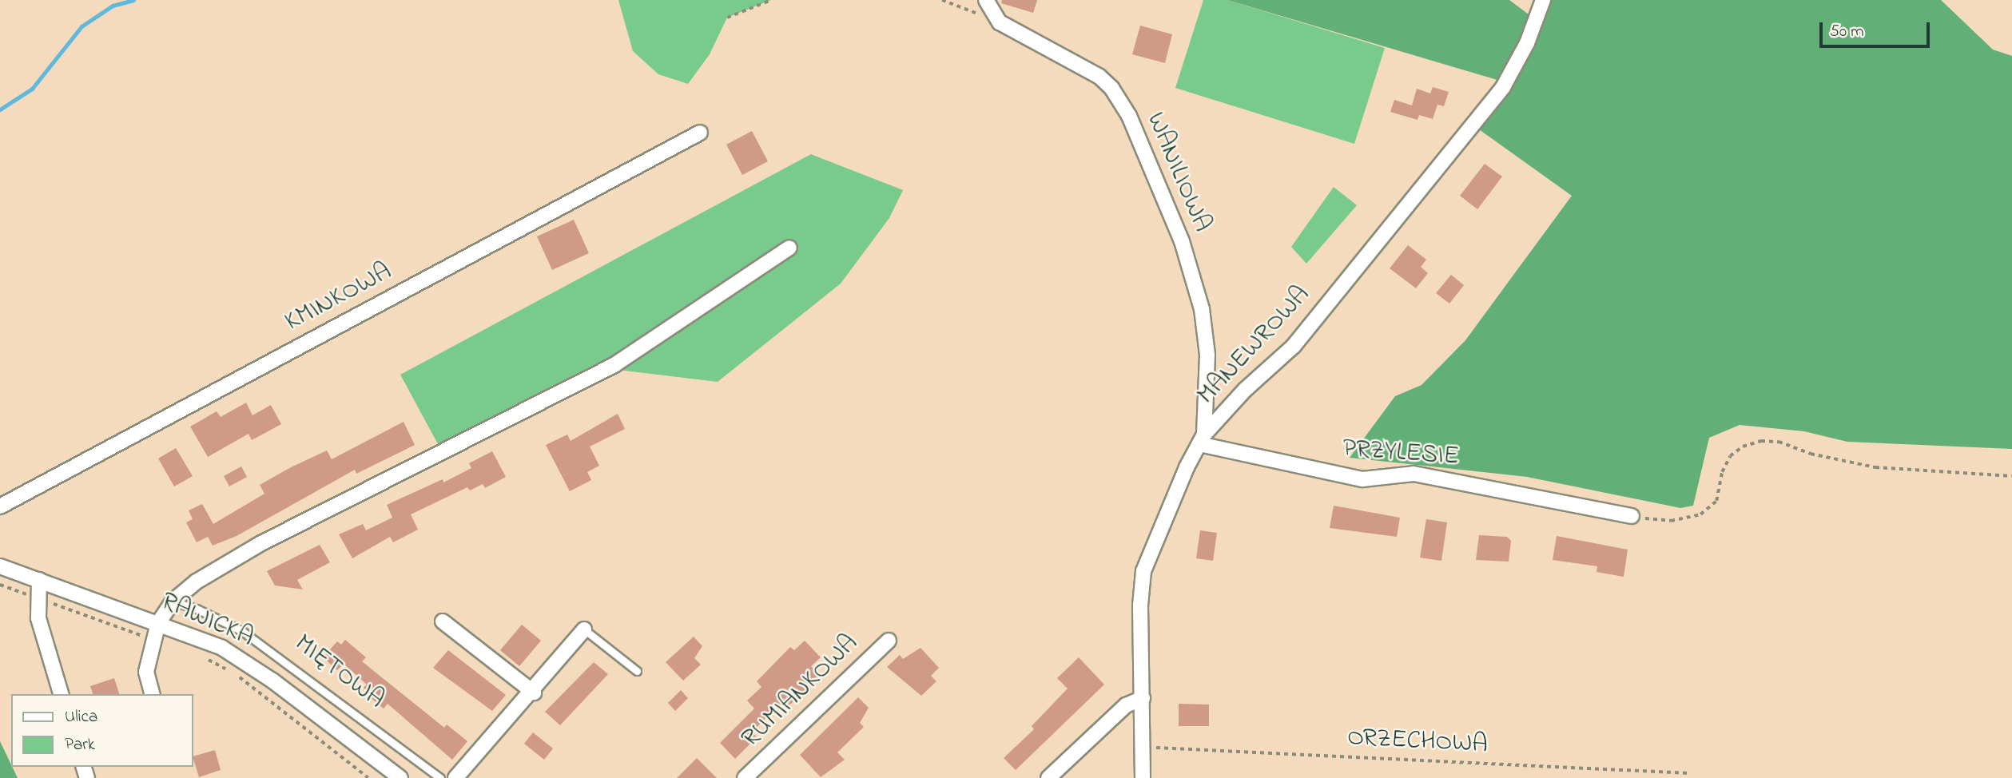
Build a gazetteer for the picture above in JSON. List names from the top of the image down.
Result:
{
  "streets": {
    "street": [
      "WANILIOWA",
      "KMINKOWA",
      "MANEWROWA",
      "PRZYLESIE",
      "RAWICKA",
      "RUMIANKOWA"
    ],
    "lane": ["MIĘTOWA"],
    "path": ["ORZECHOWA"]
  },
  "crossings": [
    ["WANILIOWA", "MANEWROWA"],
    ["WANILIOWA", "PRZYLESIE"],
    ["MANEWROWA", "PRZYLESIE"],
    ["MANEWROWA", "ORZECHOWA"]
  ],
  "legend": ["Ulica", "Park"],
  "scale_bar": "50 m"
}
